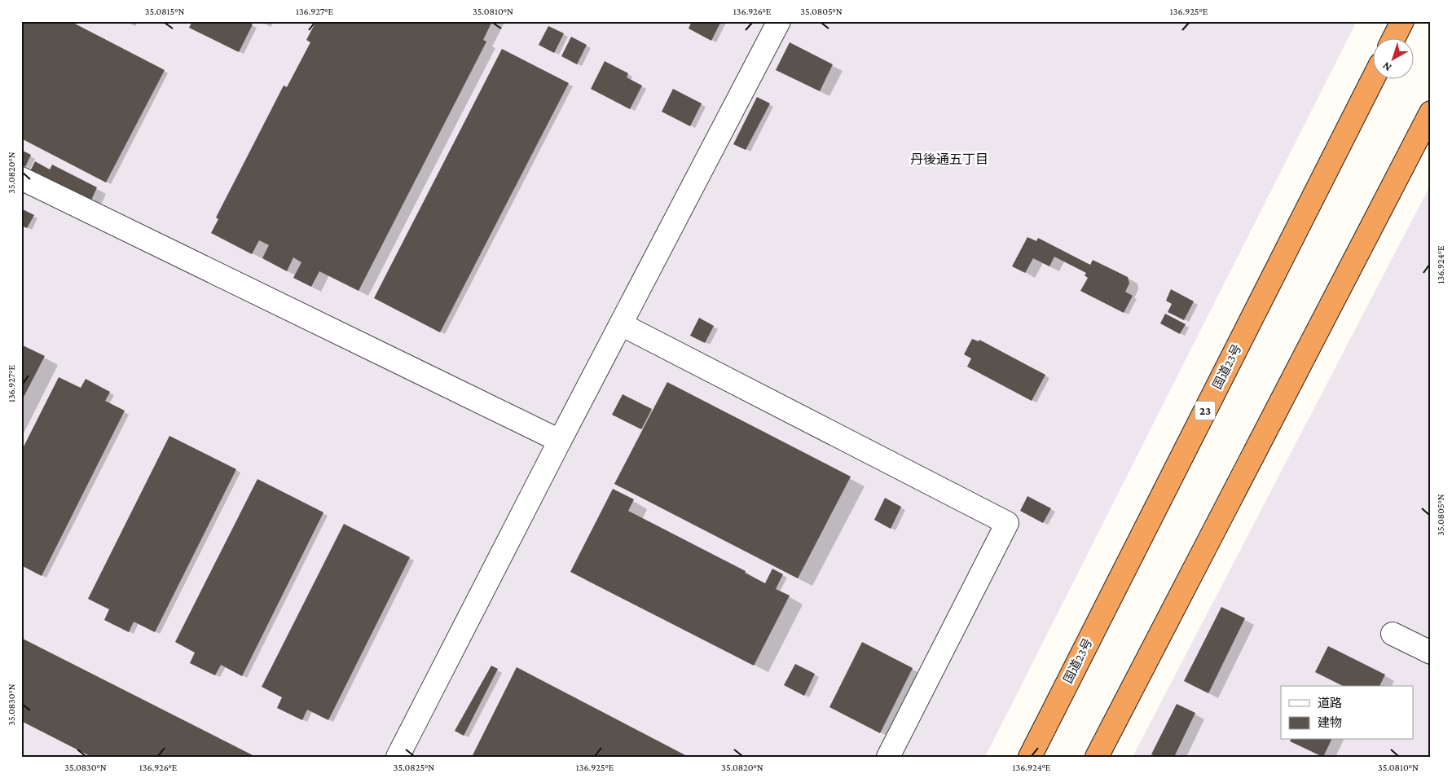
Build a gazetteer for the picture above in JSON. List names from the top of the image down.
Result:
{
  "streets": {
    "highway": ["国道23号", "23"]
  },
  "districts": ["丹後通五丁目"],
  "legend": ["道路", "建物"],
  "north": "bottom left",
  "coordinates": [
    "35.0815°N",
    "136.927°E",
    "35.0810°N",
    "136.926°E",
    "35.0805°N",
    "136.925°E",
    "35.0820°N",
    "136.924°E",
    "35.0830°N",
    "35.0825°N"
  ]
}
